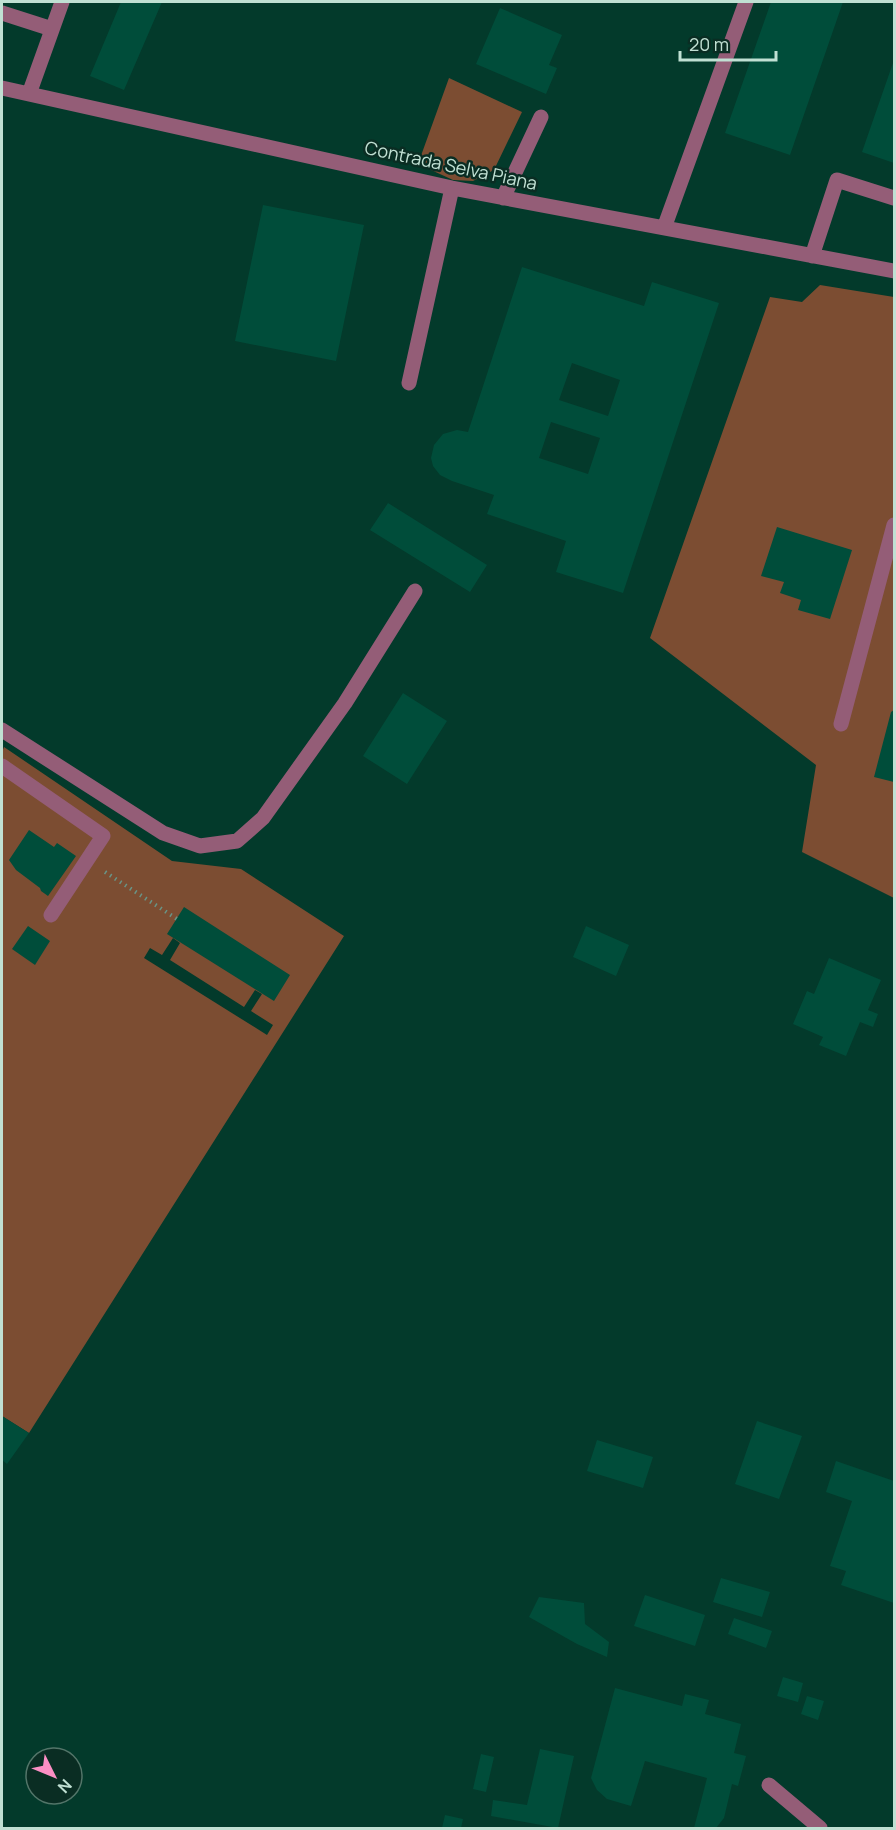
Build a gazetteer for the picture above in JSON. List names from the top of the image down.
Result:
{
  "streets": {
    "street": ["Contrada Selva Piana"]
  },
  "scale_bar": "20 m",
  "north": "bottom right"
}
